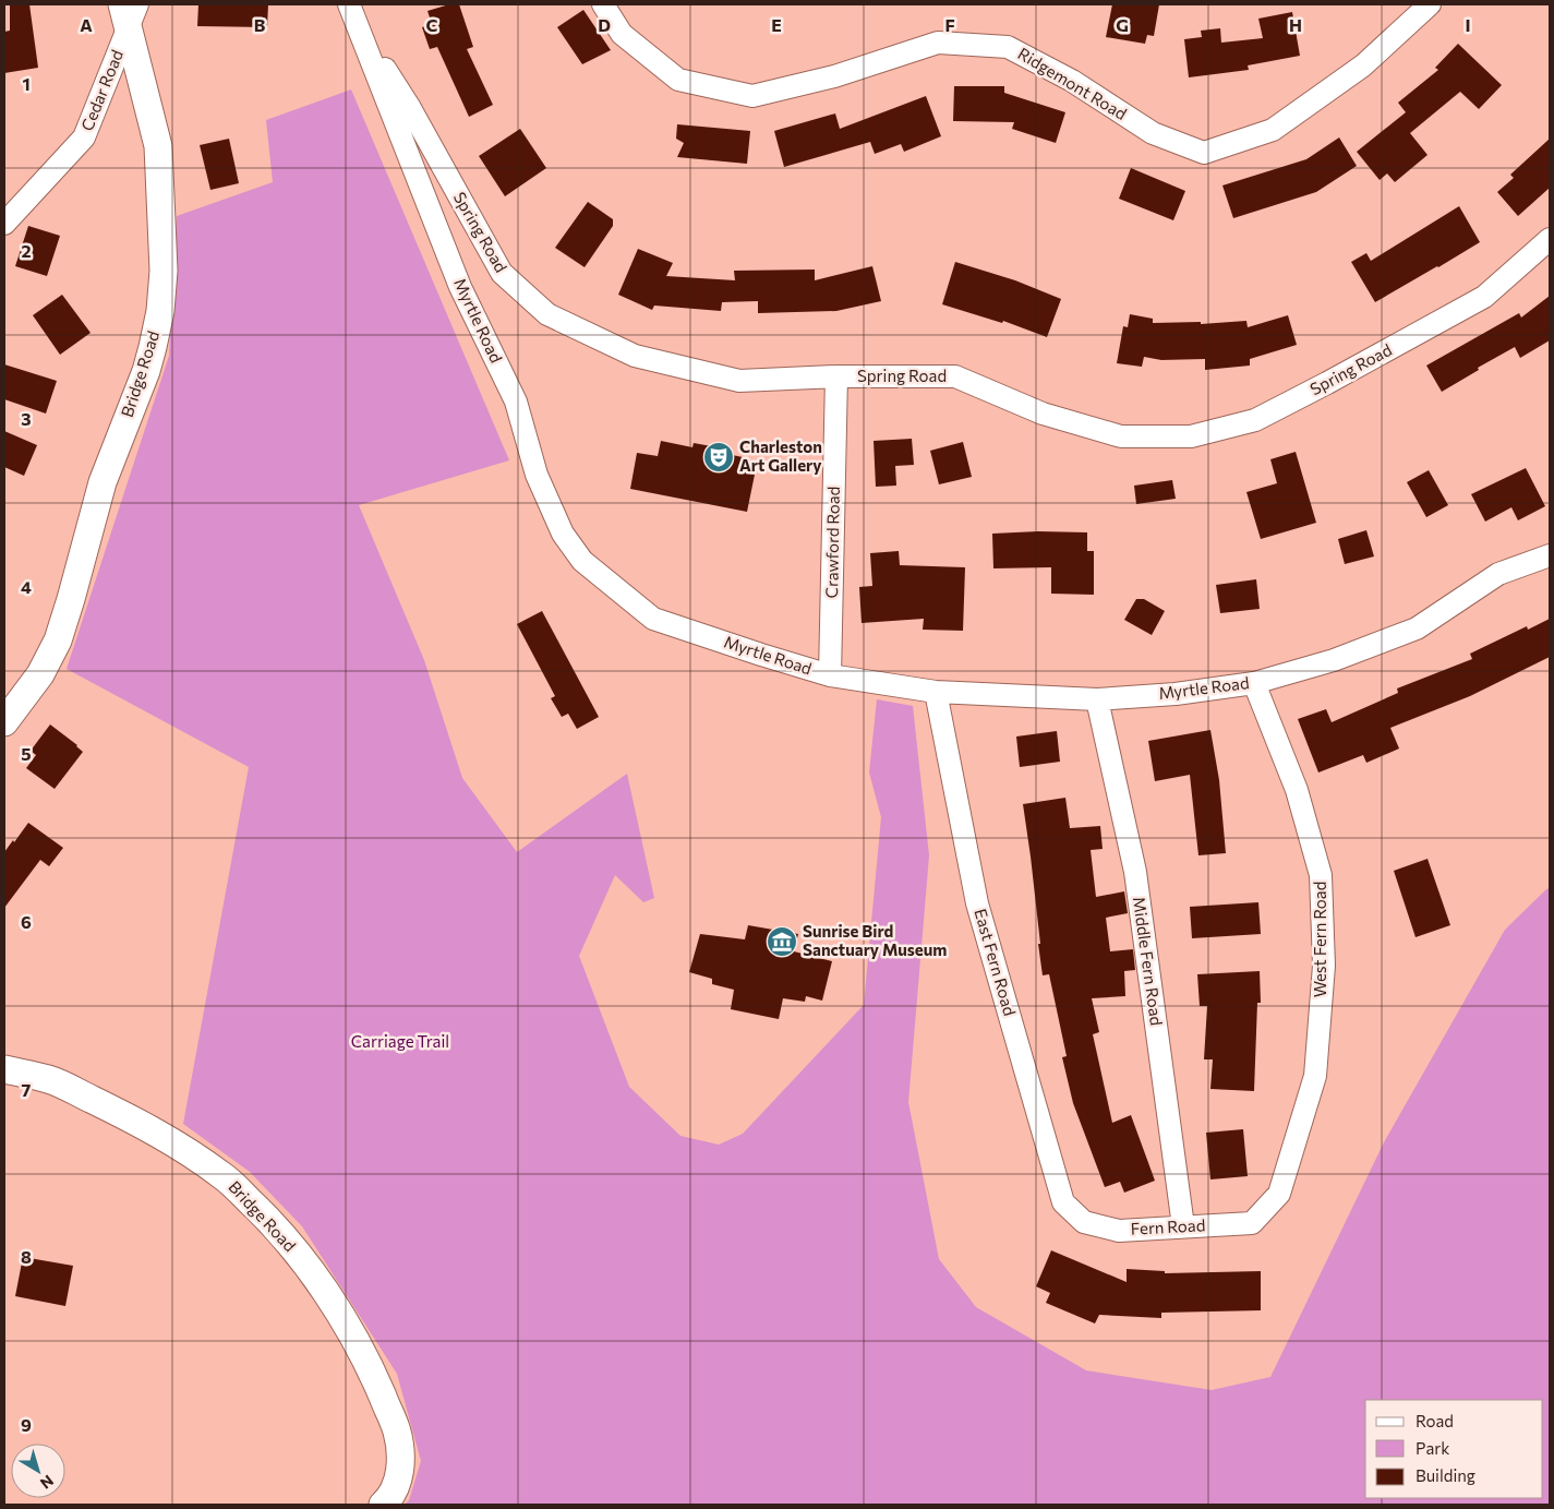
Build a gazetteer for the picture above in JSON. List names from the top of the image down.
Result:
{
  "streets": {
    "street": [
      "Ridgemont Road",
      "Cedar Road",
      "Spring Road",
      "Myrtle Road",
      "Bridge Road",
      "Crawford Road",
      "West Fern Road",
      "Middle Fern Road",
      "East Fern Road",
      "Fern Road"
    ]
  },
  "crossings": [
    ["Cedar Road", "Bridge Road"],
    ["Spring Road", "Myrtle Road"],
    ["Spring Road", "Crawford Road"],
    ["Myrtle Road", "Crawford Road"],
    ["Myrtle Road", "West Fern Road"],
    ["Myrtle Road", "Middle Fern Road"],
    ["Myrtle Road", "East Fern Road"],
    ["West Fern Road", "Fern Road"],
    ["Middle Fern Road", "Fern Road"],
    ["East Fern Road", "Fern Road"]
  ],
  "parks": ["Carriage Trail"],
  "places": {
    "theatre": ["Charleston Art Gallery"],
    "museum": ["Sunrise Bird Sanctuary Museum"]
  },
  "legend": ["Road", "Park", "Building"],
  "north": "bottom right",
  "grid": {
    "columns": [
      "A",
      "B",
      "C",
      "D",
      "E",
      "F",
      "G",
      "H",
      "I"
    ],
    "rows": [
      "1",
      "2",
      "3",
      "4",
      "5",
      "6",
      "7",
      "8",
      "9"
    ]
  }
}
